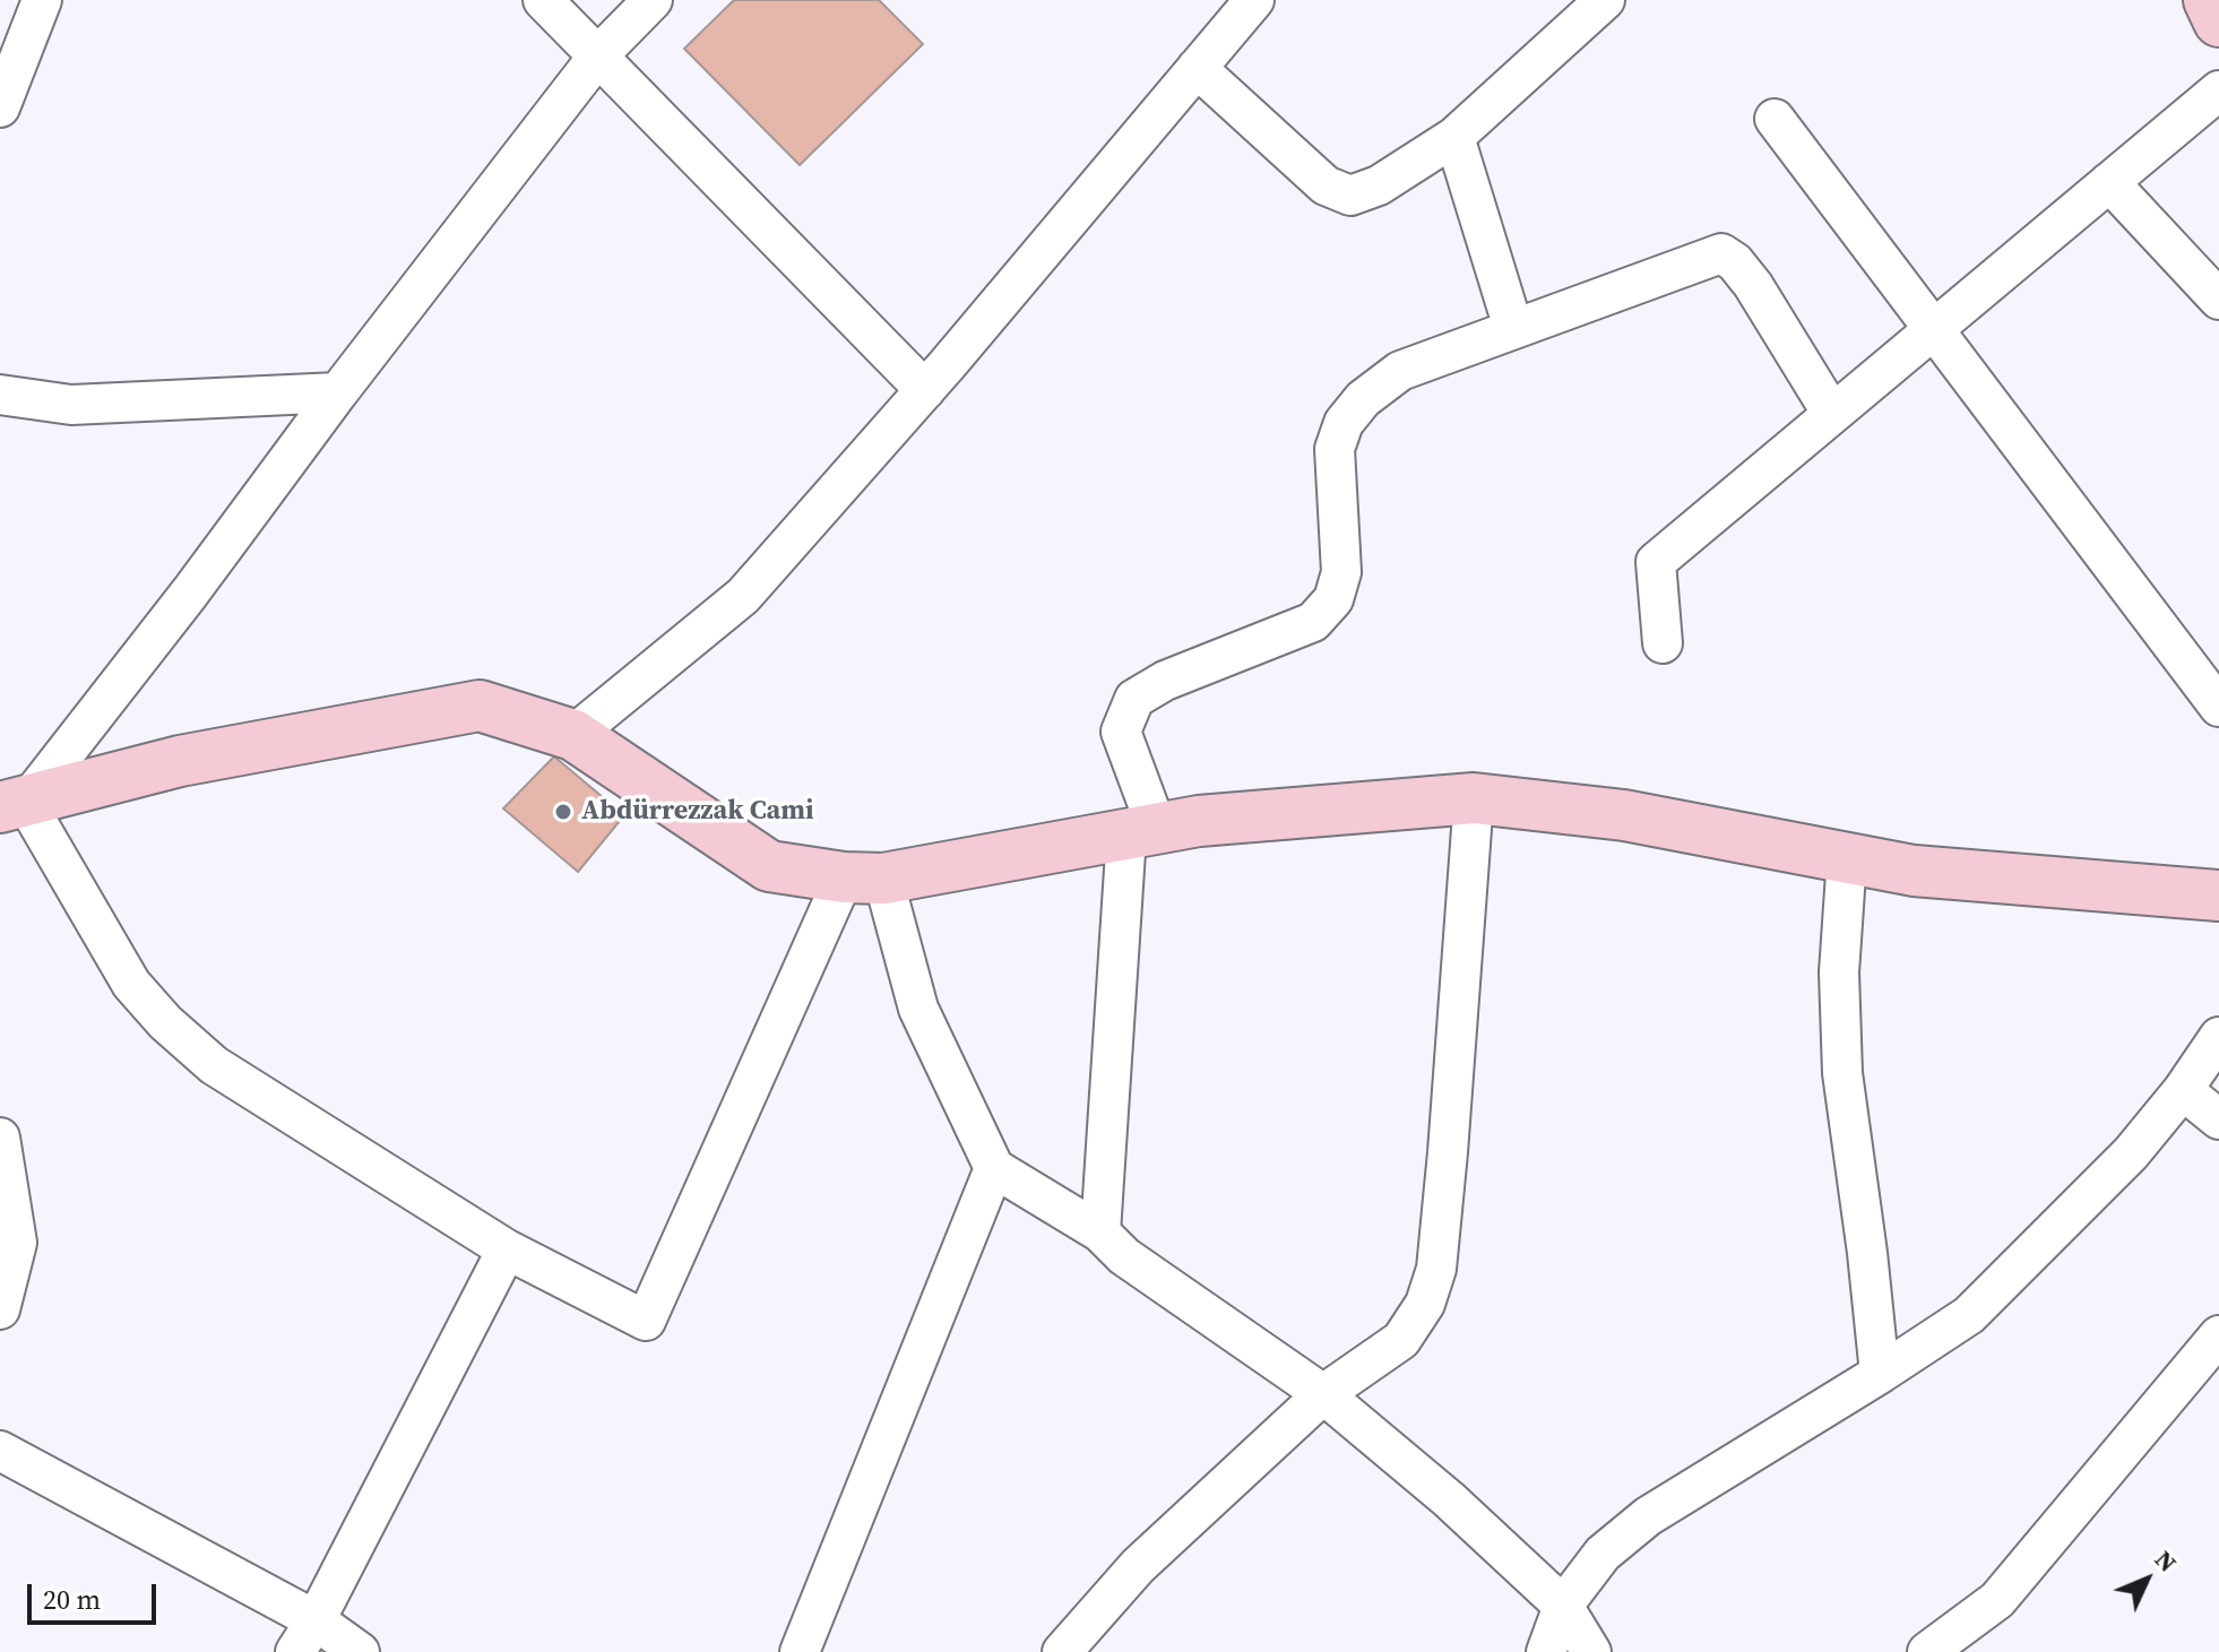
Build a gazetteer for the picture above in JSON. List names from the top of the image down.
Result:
{
  "places": ["Abdürrezzak Cami"],
  "scale_bar": "20 m",
  "north": "top right"
}
